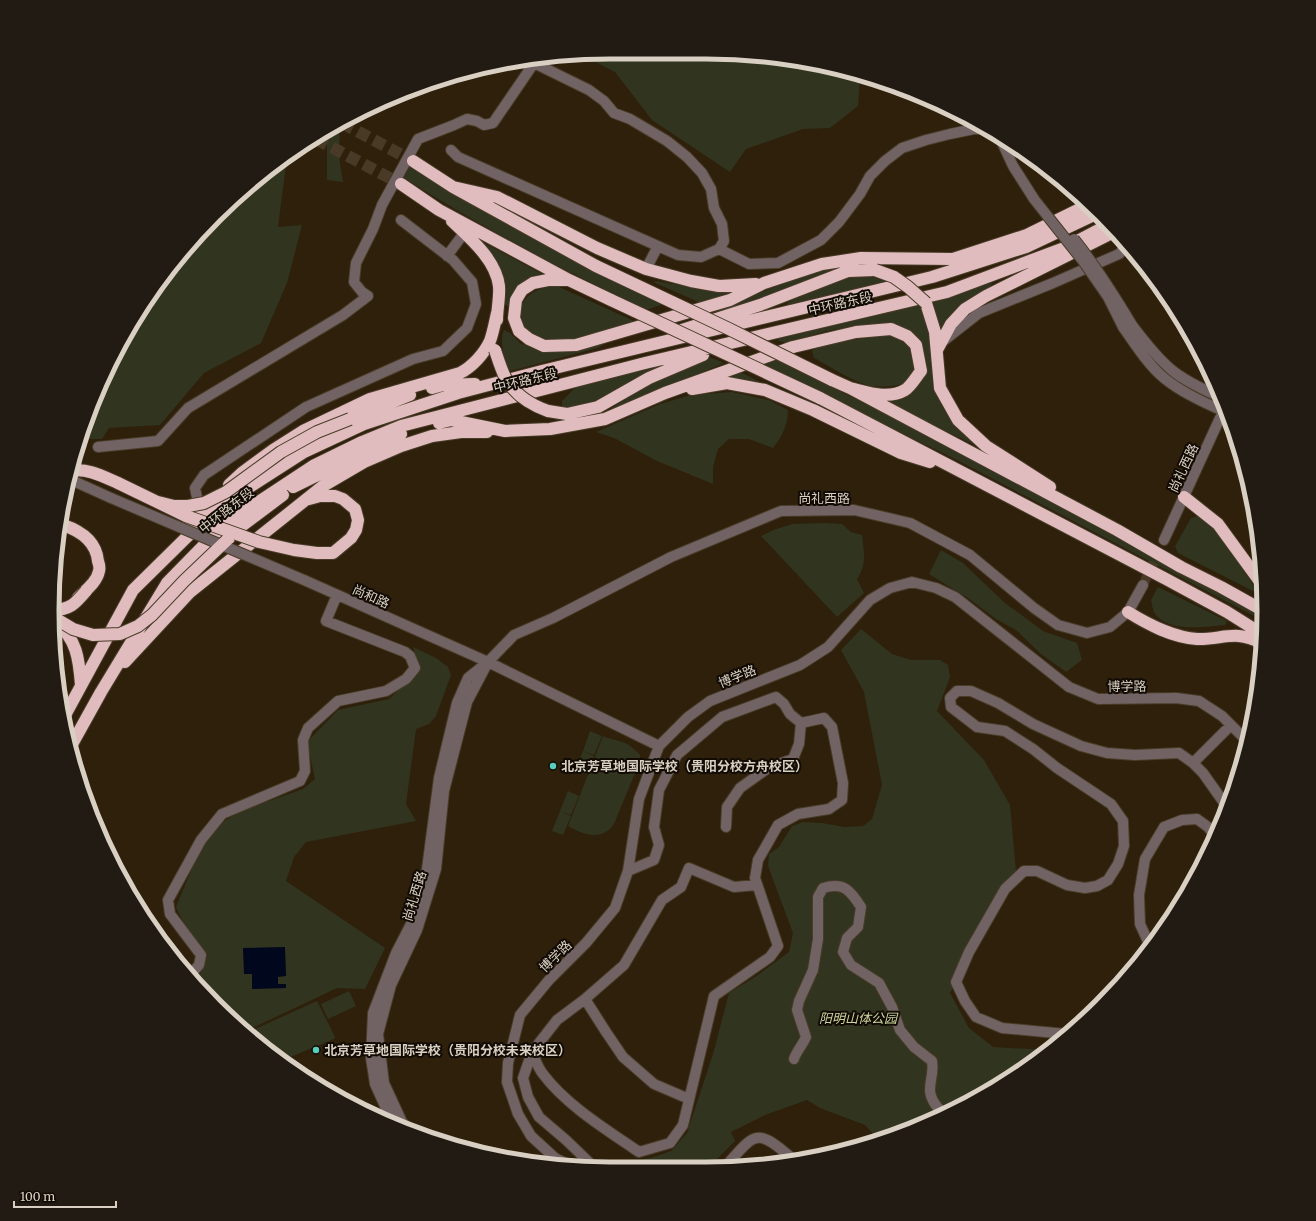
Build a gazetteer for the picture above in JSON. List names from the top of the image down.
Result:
{
  "streets": {
    "highway": ["中环路东段"],
    "street": ["尚礼西路", "尚和路", "博学路"]
  },
  "crossings": [
    ["尚礼西路", "尚和路"],
    ["尚和路", "博学路"]
  ],
  "parks": ["阳明山体公园"],
  "places": ["北京芳草地国际学校（贵阳分校方舟校区）", "北京芳草地国际学校（贵阳分校未来校区）"],
  "scale_bar": "100 m"
}
